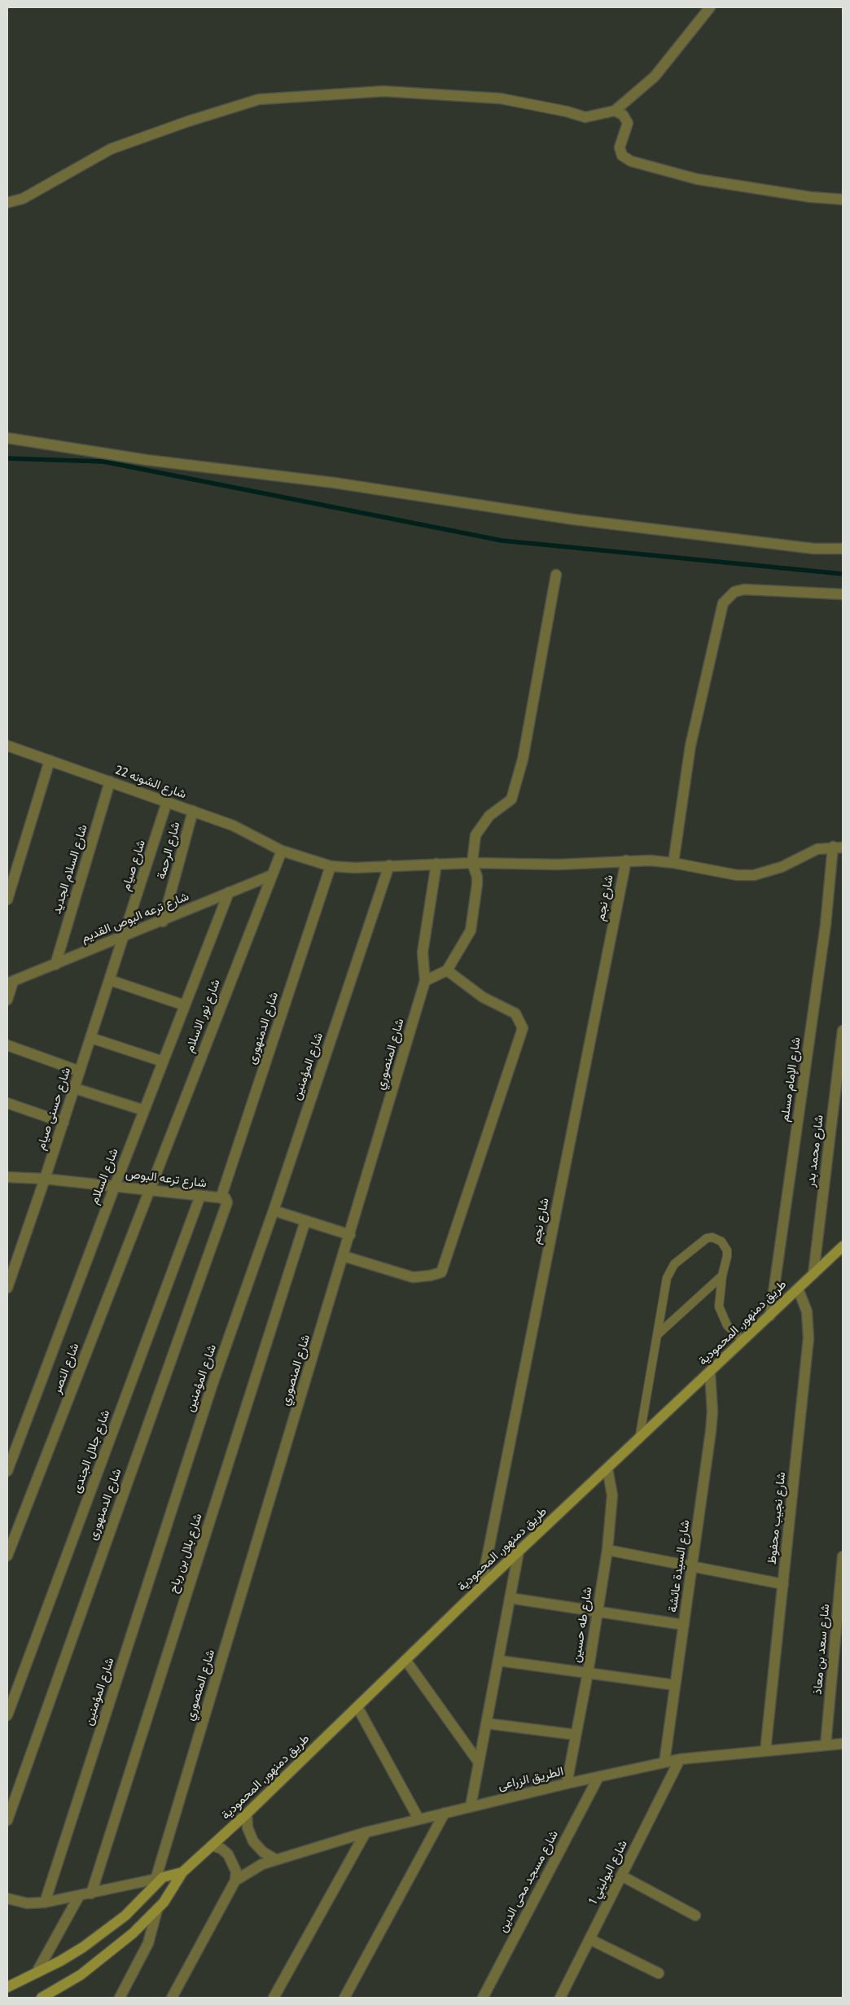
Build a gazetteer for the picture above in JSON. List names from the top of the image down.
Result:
{
  "streets": {
    "main road": ["طريق دمنهور, المحمودية"],
    "street": [
      "شارع الشونه 22",
      "شارع الرحمة",
      "شارع صيام",
      "شارع السلام الجديد",
      "شارع نجم",
      "شارع ترعه البوص القديم",
      "شارع نور الاسلام",
      "شارع الدمنهورى",
      "شارع المنصوري",
      "شارع المؤمنين",
      "شارع الإمام مسلم",
      "شارع حسنى صيام",
      "شارع محمد بدر",
      "شارع السلام",
      "شارع ترعه البوص",
      "شارع النصر",
      "شارع جلال الجندى",
      "شارع نجيب محفوظ",
      "شارع بلال بن رباح",
      "شارع السيدة عائشة",
      "شارع طه حسين",
      "شارع سعد بن معاذ",
      "الطريق الزراعى",
      "شارع البوليني 1",
      "شارع مسجد محى الدين"
    ]
  },
  "crossings": [
    ["شارع الشونه 22", "شارع الرحمة"],
    ["شارع الشونه 22", "شارع صيام"],
    ["شارع الشونه 22", "شارع السلام الجديد"],
    ["شارع الشونه 22", "شارع نجم"],
    ["شارع الشونه 22", "شارع نور الاسلام"],
    ["شارع الشونه 22", "شارع الدمنهورى"],
    ["شارع الشونه 22", "شارع المنصوري"],
    ["شارع الشونه 22", "شارع المؤمنين"],
    ["شارع الشونه 22", "شارع الإمام مسلم"],
    ["شارع الرحمة", "شارع ترعه البوص القديم"],
    ["شارع صيام", "شارع ترعه البوص القديم"],
    ["شارع صيام", "شارع حسنى صيام"],
    ["شارع السلام الجديد", "شارع ترعه البوص القديم"],
    ["شارع نجم", "طريق دمنهور, المحمودية"],
    ["شارع ترعه البوص القديم", "شارع نور الاسلام"],
    ["شارع ترعه البوص القديم", "شارع حسنى صيام"],
    ["شارع ترعه البوص القديم", "شارع السلام"],
    ["شارع نور الاسلام", "شارع ترعه البوص"],
    ["شارع نور الاسلام", "شارع النصر"],
    ["شارع الدمنهورى", "شارع ترعه البوص"],
    ["شارع الإمام مسلم", "طريق دمنهور, المحمودية"],
    ["شارع حسنى صيام", "شارع ترعه البوص"],
    ["شارع محمد بدر", "طريق دمنهور, المحمودية"],
    ["شارع السلام", "شارع ترعه البوص"],
    ["شارع ترعه البوص", "شارع النصر"],
    ["شارع ترعه البوص", "شارع جلال الجندى"],
    ["طريق دمنهور, المحمودية", "شارع نجيب محفوظ"],
    ["طريق دمنهور, المحمودية", "شارع السيدة عائشة"],
    ["طريق دمنهور, المحمودية", "شارع طه حسين"],
    ["شارع نجيب محفوظ", "الطريق الزراعى"],
    ["شارع السيدة عائشة", "الطريق الزراعى"],
    ["شارع طه حسين", "الطريق الزراعى"],
    ["شارع سعد بن معاذ", "الطريق الزراعى"],
    ["الطريق الزراعى", "شارع البوليني 1"],
    ["الطريق الزراعى", "شارع مسجد محى الدين"]
  ]
}
